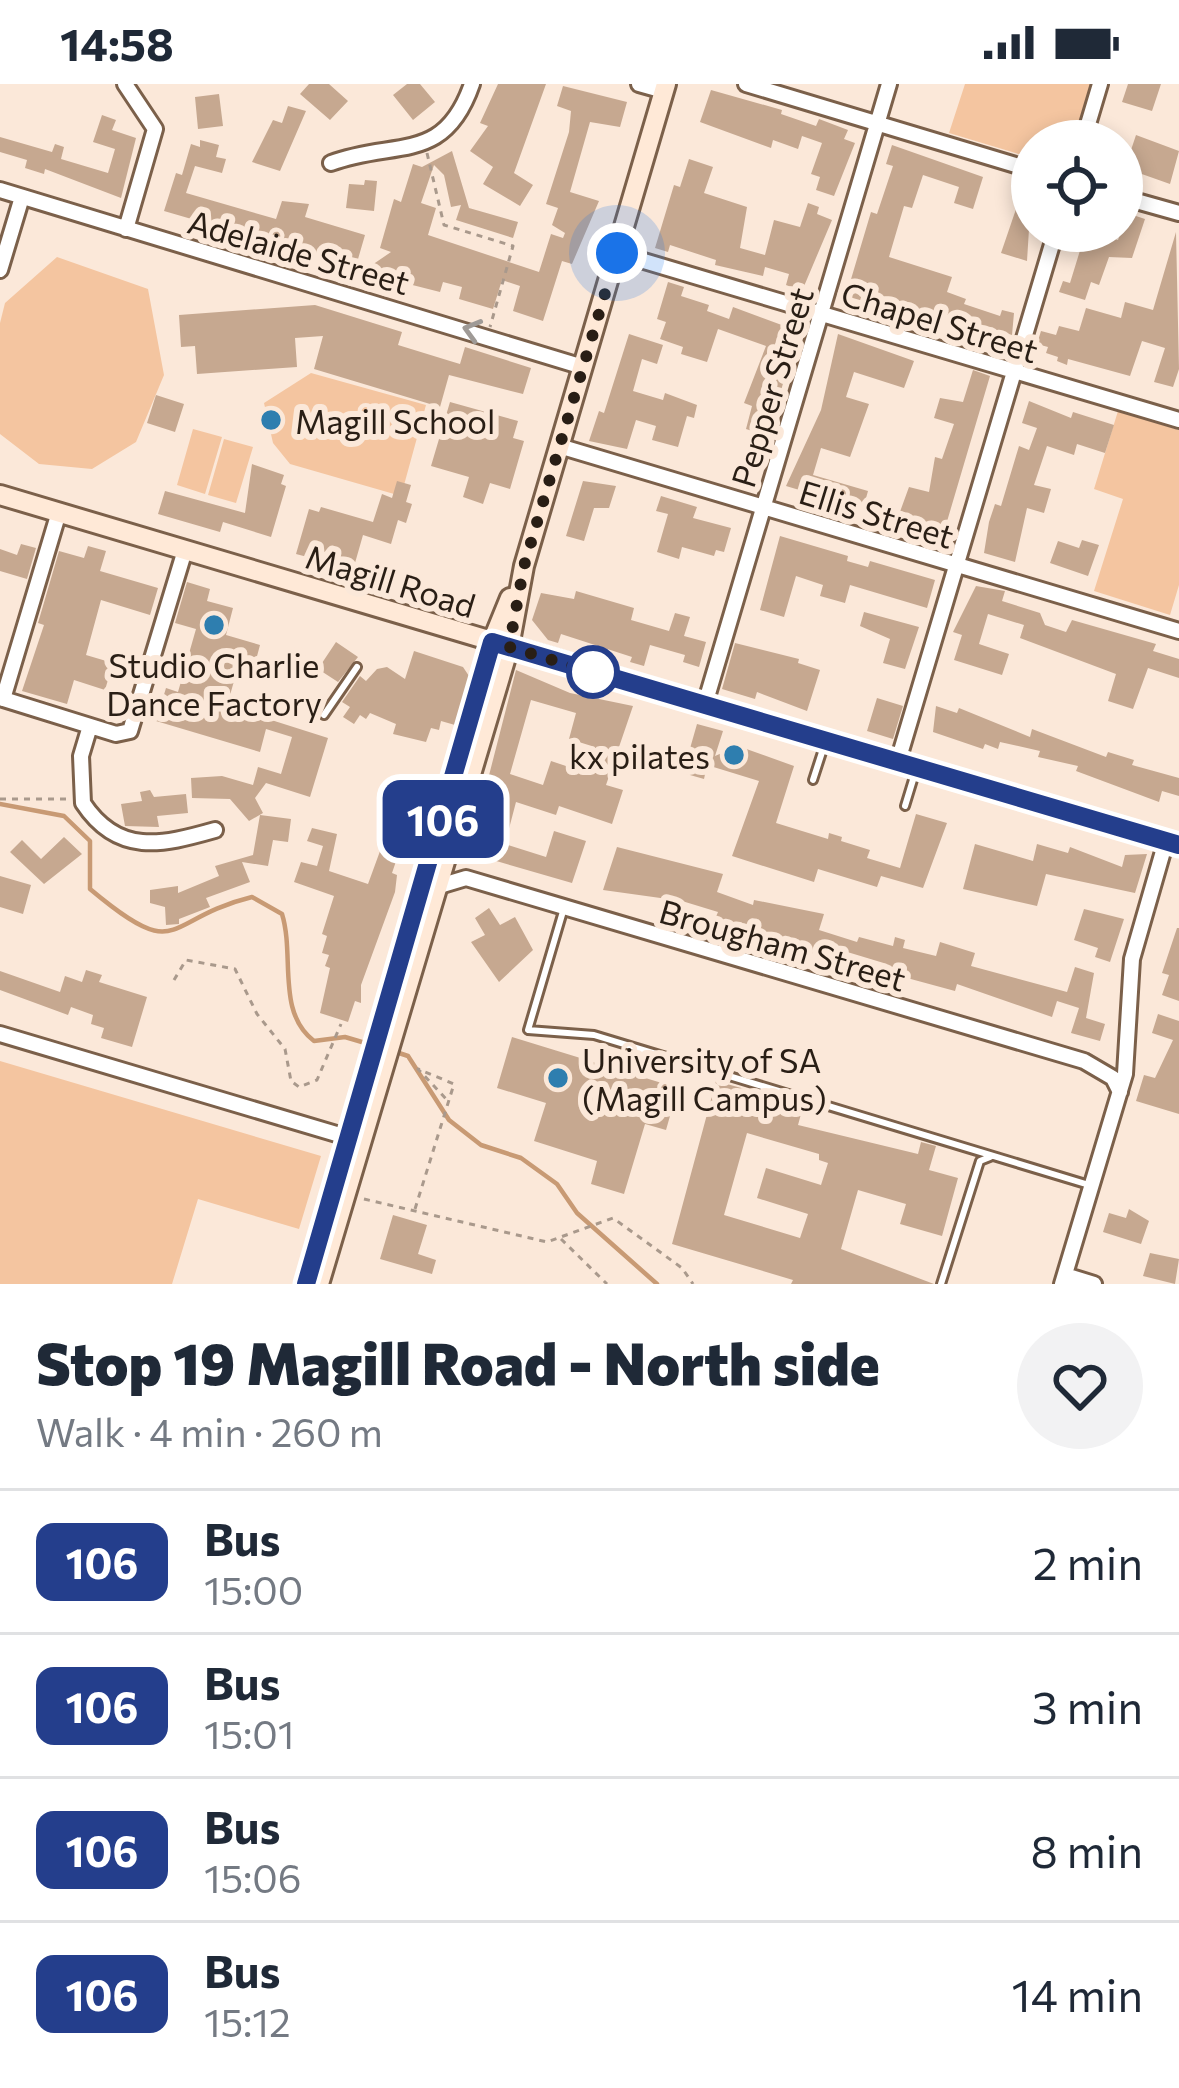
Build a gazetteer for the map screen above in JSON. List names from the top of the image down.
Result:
{
  "streets": {
    "main road": ["Magill Road"],
    "street": [
      "Adelaide Street",
      "Chapel Street",
      "Pepper Street",
      "Ellis Street",
      "Brougham Street"
    ]
  },
  "crossings": [
    ["Chapel Street", "Pepper Street"],
    ["Pepper Street", "Ellis Street"],
    ["Pepper Street", "Magill Road"]
  ],
  "one_way": ["Adelaide Street"],
  "places": [
    "Magill School",
    "Studio Charlie Dance Factory",
    "kx pilates",
    "University of SA (Magill Campus)"
  ],
  "lines": ["bus line 106"],
  "page": {
    "status": "14:58",
    "on_map": "106",
    "heading": ["Stop 19 Magill Road - North side", "Walk · 4 min · 260 m"],
    "list": [
      {
        "mark": "106",
        "name": "Bus",
        "note": "15:00",
        "value": "2 min"
      },
      {
        "mark": "106",
        "name": "Bus",
        "note": "15:01",
        "value": "3 min"
      },
      {
        "mark": "106",
        "name": "Bus",
        "note": "15:06",
        "value": "8 min"
      },
      {
        "mark": "106",
        "name": "Bus",
        "note": "15:12",
        "value": "14 min"
      }
    ]
  }
}
